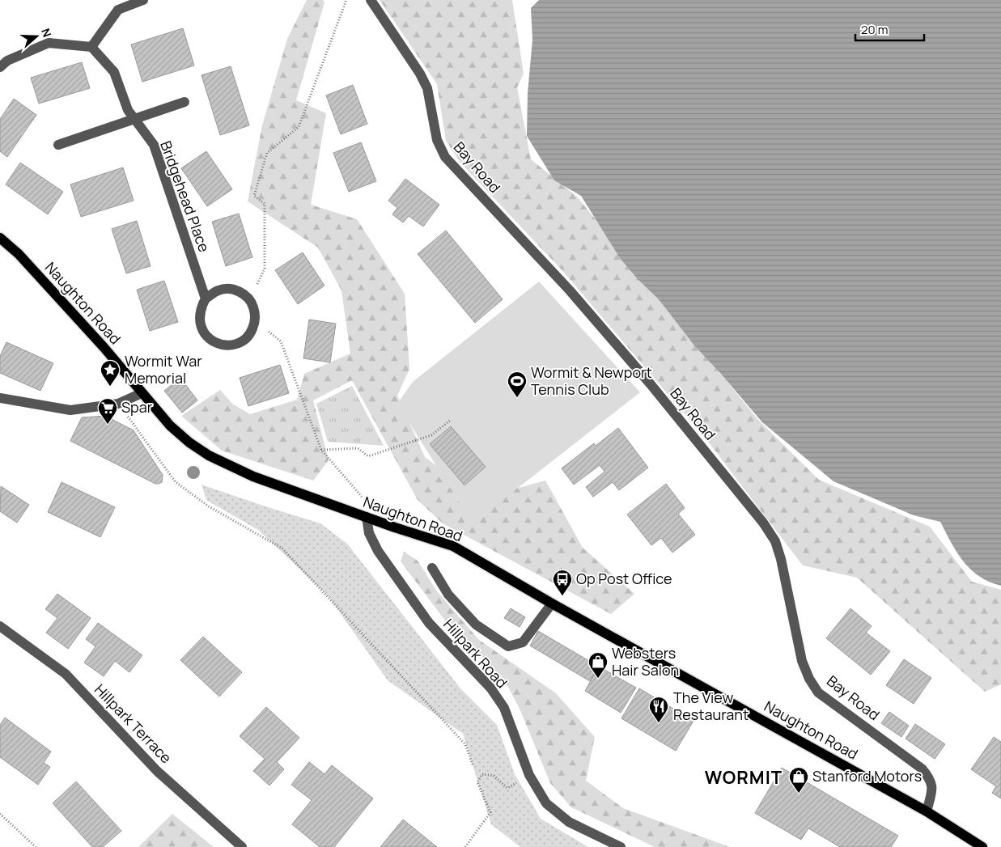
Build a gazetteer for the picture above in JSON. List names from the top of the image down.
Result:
{
  "streets": {
    "main road": ["Naughton Road"],
    "street": [
      "Bay Road",
      "Bridgehead Place",
      "Hillpark Road",
      "Hillpark Terrace"
    ]
  },
  "crossings": [
    ["Bay Road", "Naughton Road"],
    ["Naughton Road", "Hillpark Road"]
  ],
  "districts": ["WORMIT"],
  "places": {
    "place": ["Wormit War Memorial"],
    "sports": ["Wormit & Newport Tennis Club"],
    "supermarket": ["Spar"],
    "bus stop": ["Op Post Office"],
    "shop": ["Websters Hair Salon", "Stanford Motors"],
    "restaurant": ["The View Restaurant"]
  },
  "scale_bar": "20 m",
  "north": "right"
}
